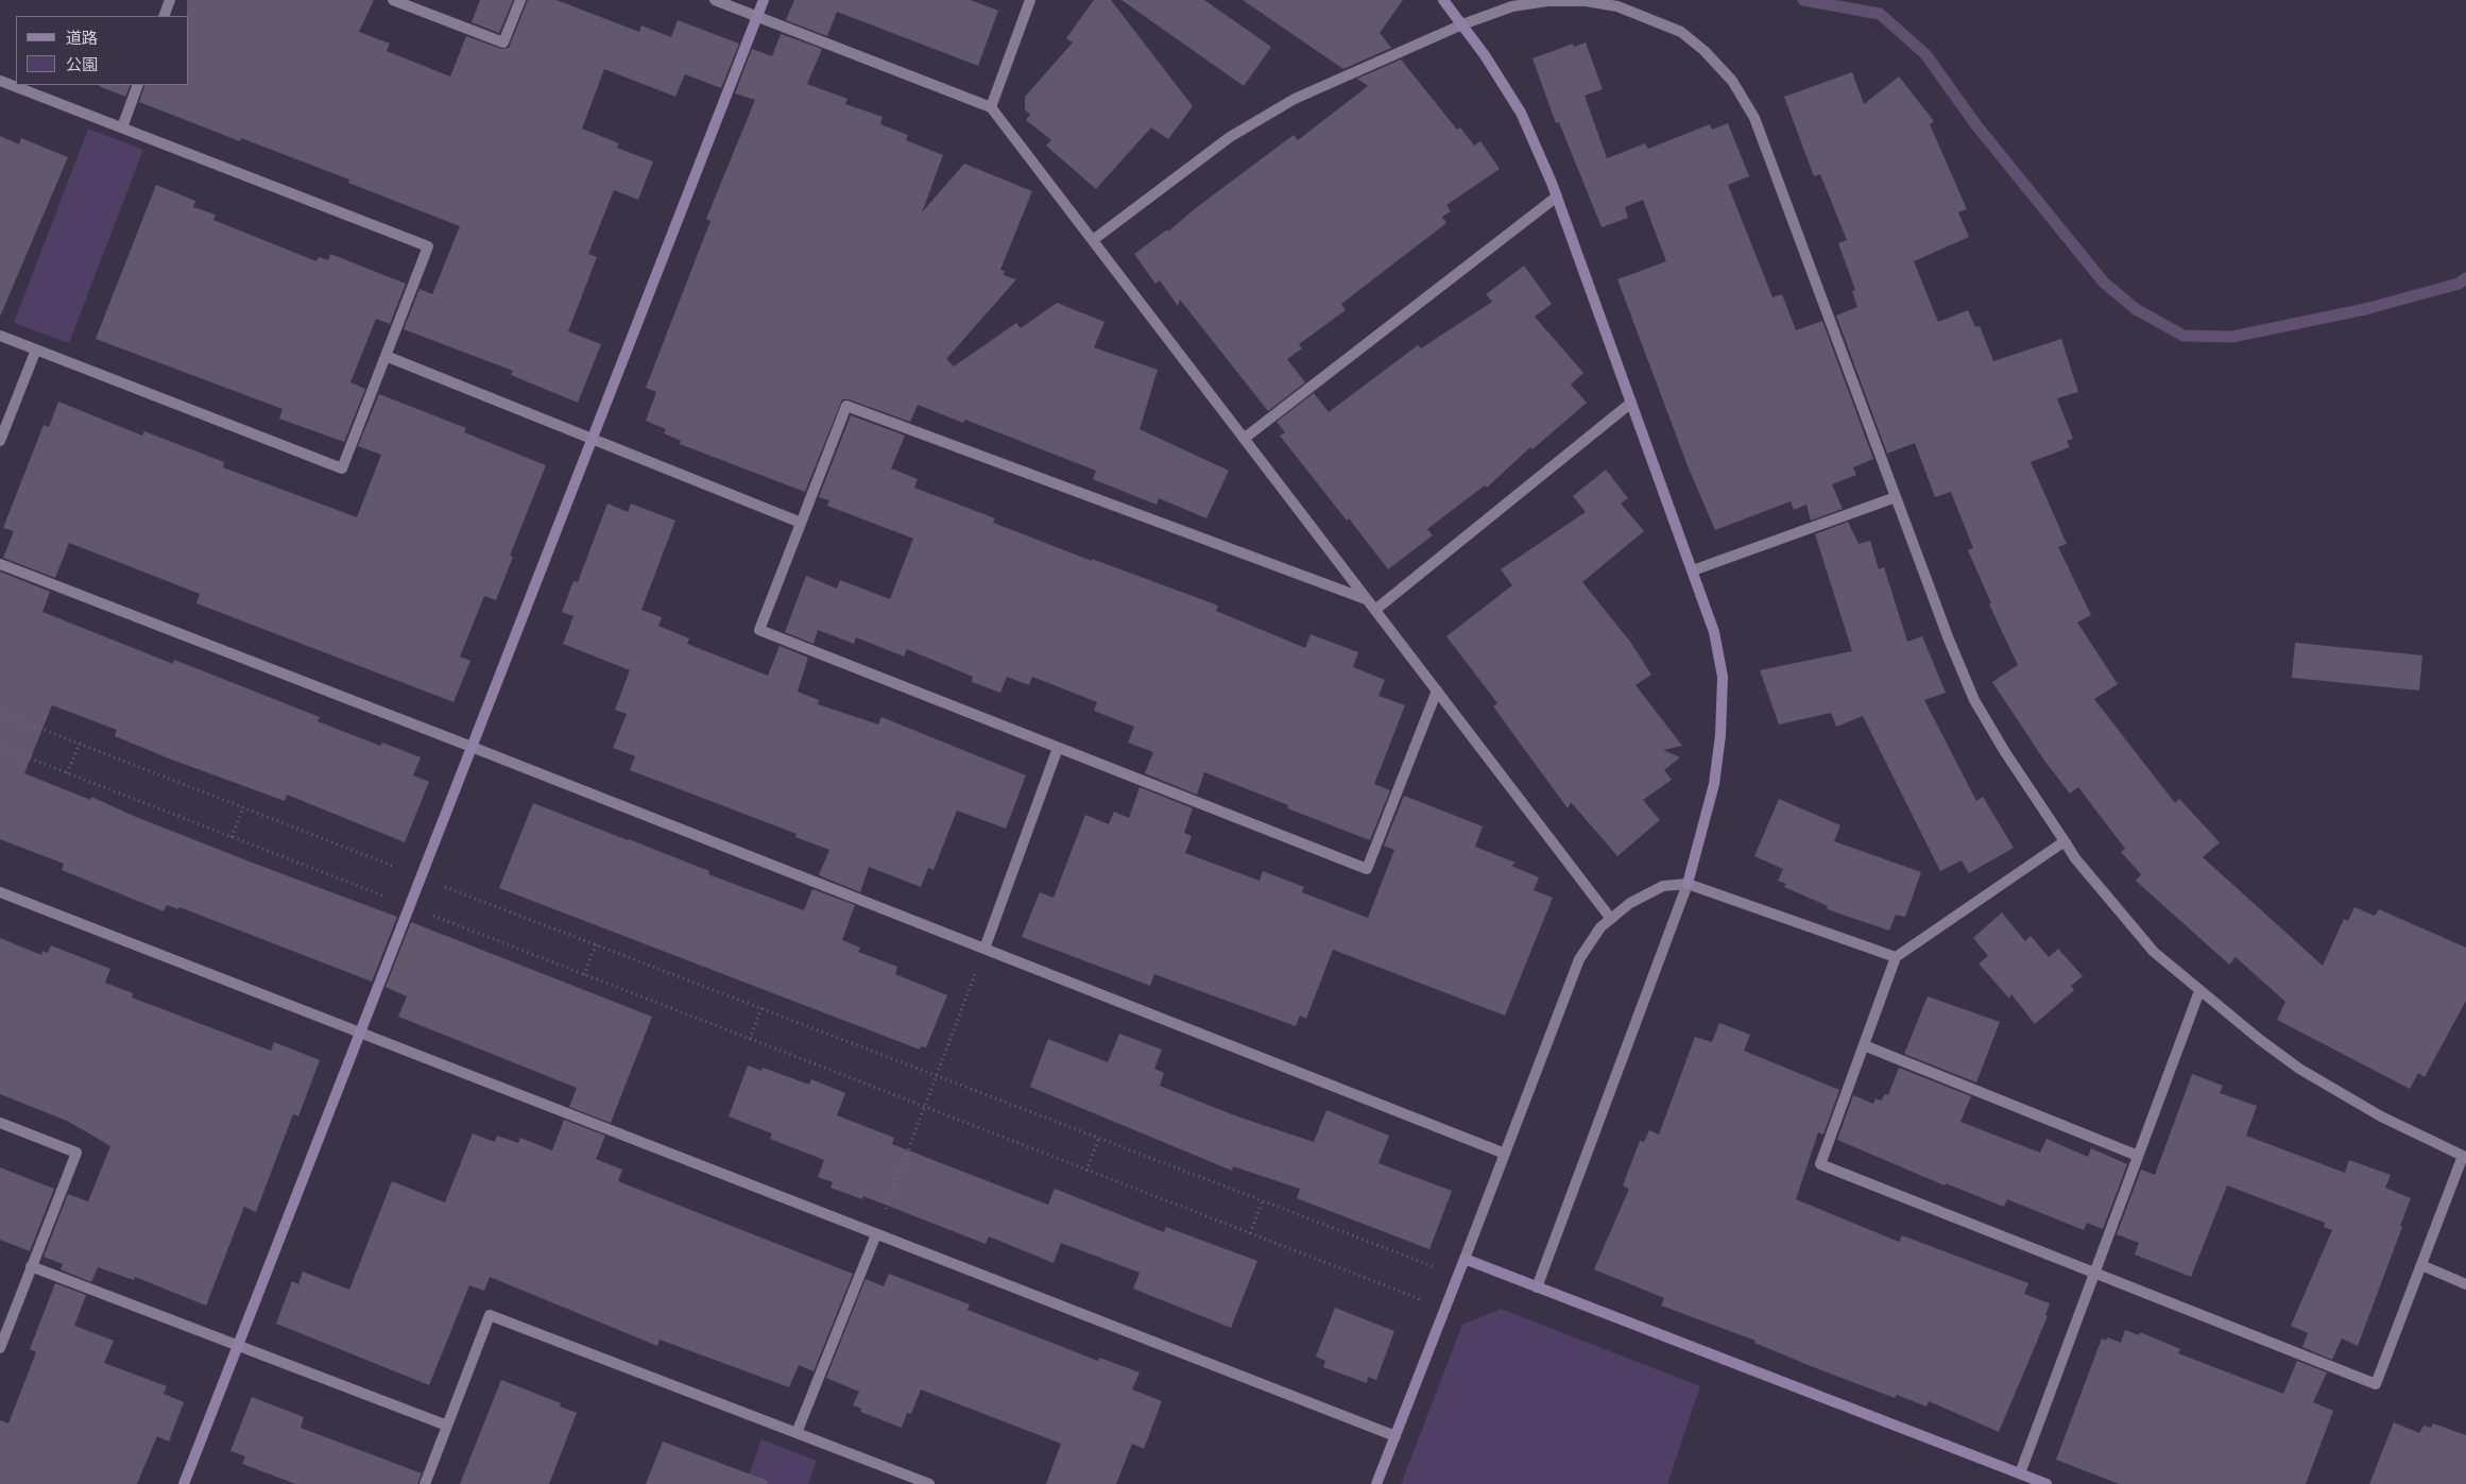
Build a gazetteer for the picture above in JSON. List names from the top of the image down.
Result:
{
  "legend": ["道路", "公園"]
}
